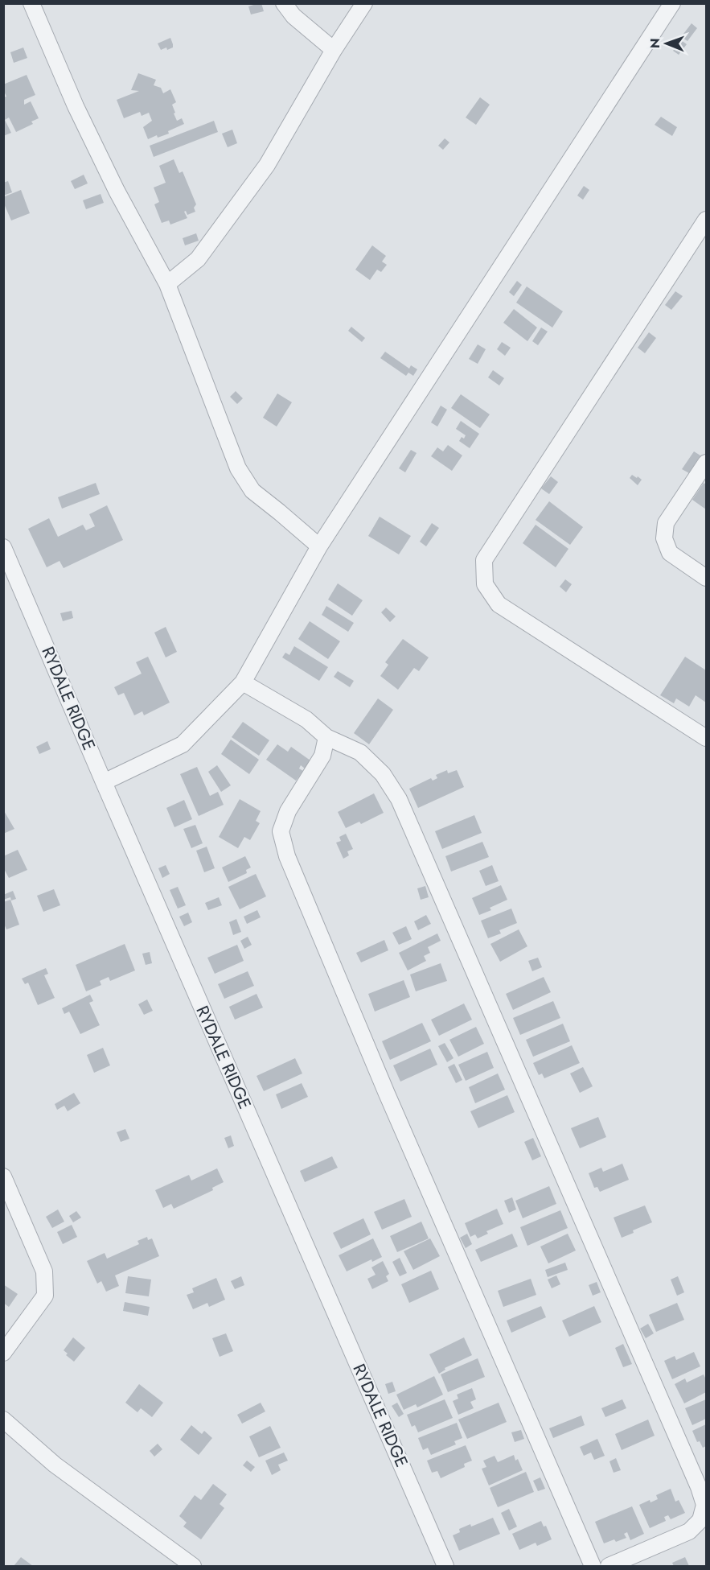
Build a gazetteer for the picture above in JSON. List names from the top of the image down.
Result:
{
  "streets": {
    "street": ["RYDALE RIDGE"]
  },
  "north": "left"
}
